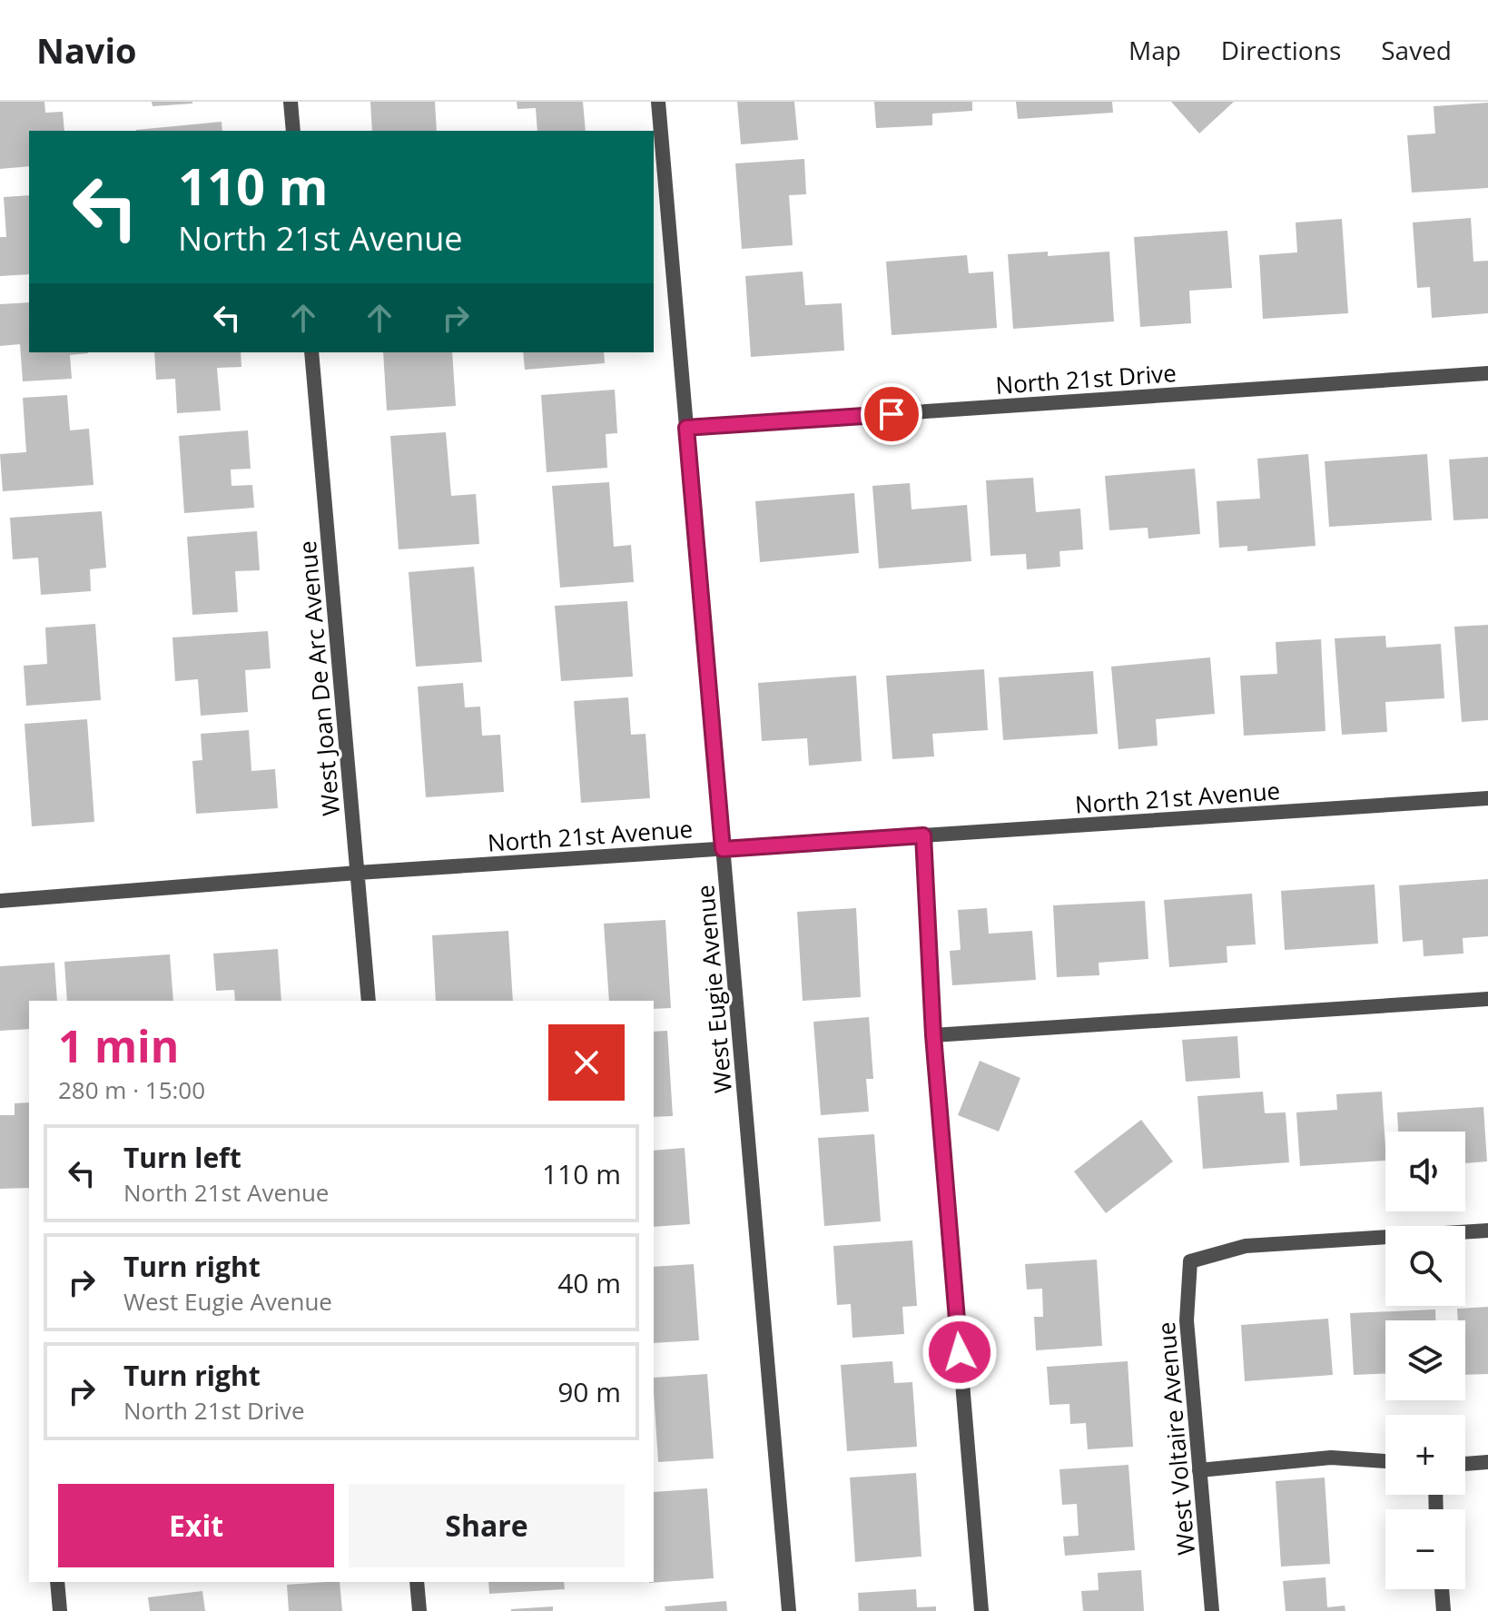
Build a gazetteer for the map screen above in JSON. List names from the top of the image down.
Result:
{
  "streets": {
    "street": [
      "North 21st Drive",
      "West Joan De Arc Avenue",
      "North 21st Avenue",
      "West Eugie Avenue",
      "West Voltaire Avenue"
    ]
  },
  "crossings": [
    ["North 21st Drive", "West Eugie Avenue"],
    ["West Joan De Arc Avenue", "North 21st Avenue"],
    ["North 21st Avenue", "West Eugie Avenue"]
  ],
  "page": {
    "header": "Navio",
    "nav": ["Map", "Directions", "Saved"],
    "turn": ["110 m", "North 21st Avenue"],
    "heading": ["1 min", "280 m · 15:00"],
    "list": [
      {
        "name": "Turn left",
        "note": "North 21st Avenue",
        "value": "110 m"
      },
      {
        "name": "Turn right",
        "note": "West Eugie Avenue",
        "value": "40 m"
      },
      {
        "name": "Turn right",
        "note": "North 21st Drive",
        "value": "90 m"
      }
    ],
    "map_buttons": ["+", "−"],
    "buttons": ["Exit", "Share"]
  }
}
